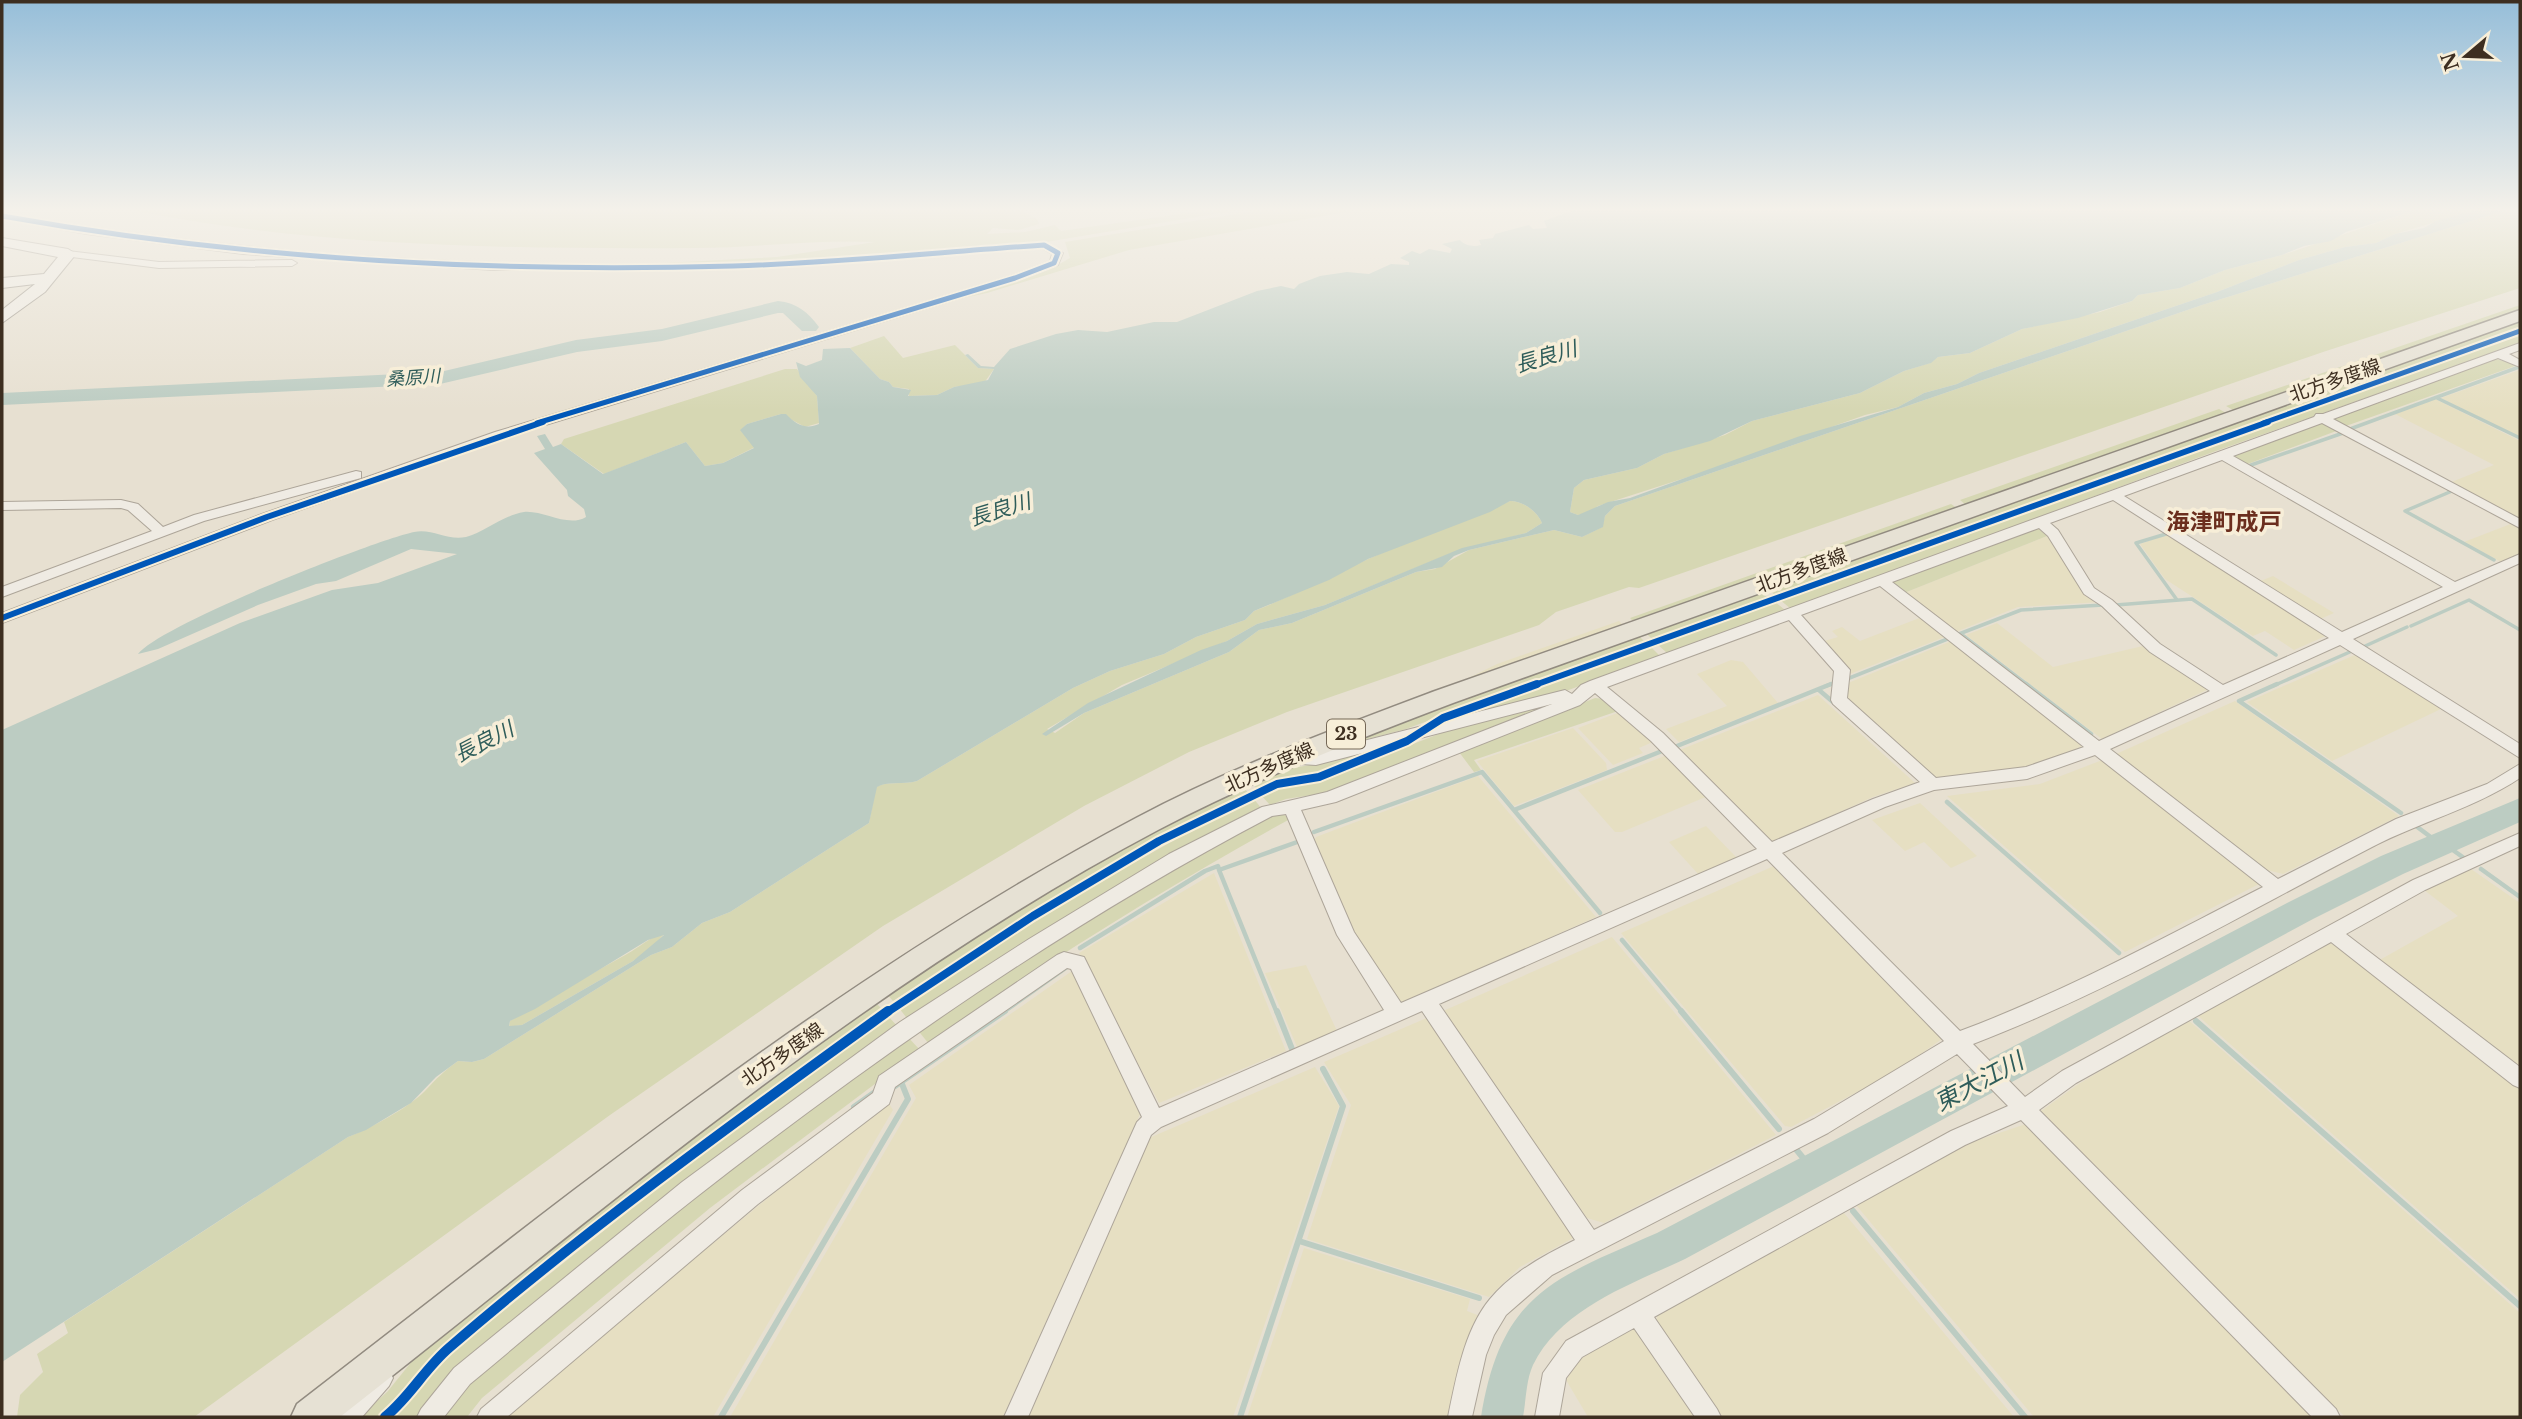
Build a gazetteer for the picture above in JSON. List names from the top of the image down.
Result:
{
  "streets": {
    "main road": ["北方多度線", "23"]
  },
  "districts": ["海津町成戸"],
  "water": ["長良川", "桑原川", "東大江川"],
  "north": "left"
}
